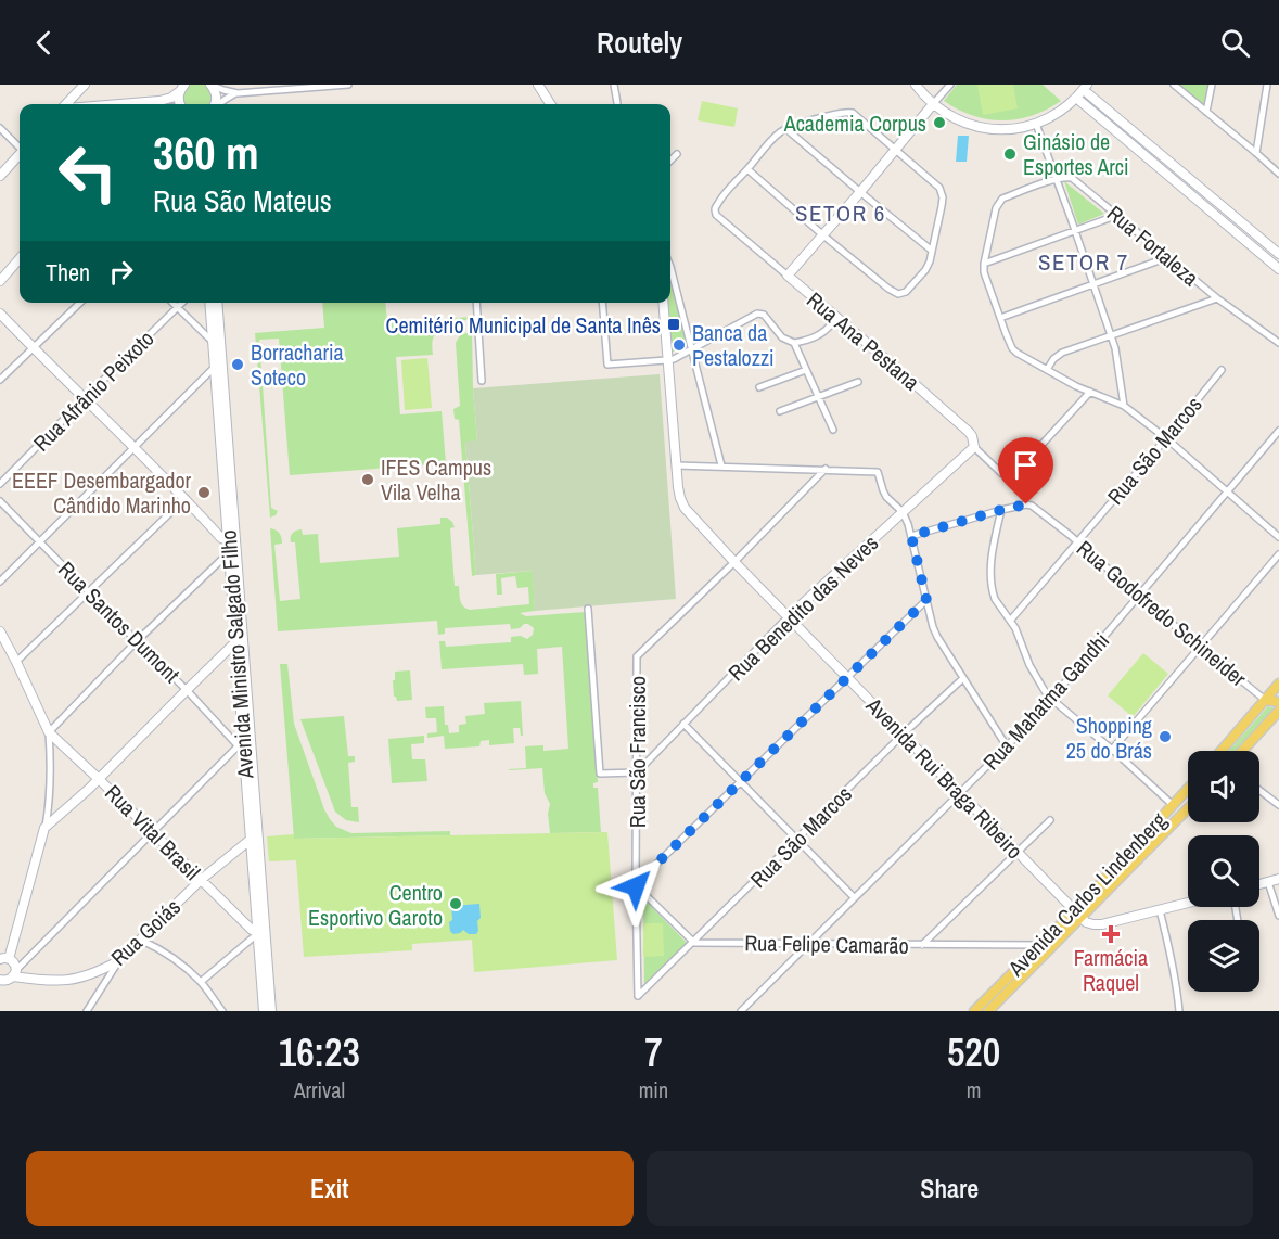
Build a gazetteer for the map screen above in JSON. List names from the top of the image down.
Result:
{
  "streets": {
    "main road": ["Avenida Carlos Lindenberg"],
    "street": [
      "Rua Fortaleza",
      "Rua Ana Pestana",
      "Rua Afrânio Peixoto",
      "Rua São Marcos",
      "Rua Benedito das Neves",
      "Rua Godofredo Schineider",
      "Rua Santos Dumont",
      "Avenida Ministro Salgado Filho",
      "Rua Mahatma Gandhi",
      "Rua São Francisco",
      "Avenida Rui Braga Ribeiro",
      "Rua Vital Brasil",
      "Rua Goiás",
      "Rua Felipe Camarão"
    ]
  },
  "crossings": [
    ["Rua Ana Pestana", "Rua Benedito das Neves"],
    ["Rua São Marcos", "Rua Godofredo Schineider"],
    ["Rua São Marcos", "Rua São Francisco"],
    ["Rua São Marcos", "Avenida Rui Braga Ribeiro"],
    ["Rua São Marcos", "Rua Felipe Camarão"],
    ["Rua Benedito das Neves", "Rua São Francisco"],
    ["Rua Benedito das Neves", "Avenida Rui Braga Ribeiro"],
    ["Rua Godofredo Schineider", "Rua Mahatma Gandhi"],
    ["Rua Santos Dumont", "Avenida Ministro Salgado Filho"],
    ["Avenida Ministro Salgado Filho", "Rua Vital Brasil"],
    ["Avenida Ministro Salgado Filho", "Rua Goiás"],
    ["Rua Mahatma Gandhi", "Avenida Rui Braga Ribeiro"],
    ["Rua Mahatma Gandhi", "Rua Felipe Camarão"],
    ["Rua São Francisco", "Avenida Rui Braga Ribeiro"],
    ["Avenida Rui Braga Ribeiro", "Avenida Carlos Lindenberg"],
    ["Rua Vital Brasil", "Rua Goiás"],
    ["Avenida Carlos Lindenberg", "Rua Felipe Camarão"]
  ],
  "districts": ["SETOR 6", "SETOR 7"],
  "places": {
    "other": [
      "Academia Corpus",
      "Ginásio de Esportes Arci",
      "Banca da Pestalozzi",
      "Borracharia Soteco",
      "IFES Campus Vila Velha",
      "EEEF Desembargador Cândido Marinho",
      "Shopping 25 do Brás",
      "Centro Esportivo Garoto"
    ],
    "transit": ["Cemitério Municipal de Santa Inês"],
    "health": ["Farmácia Raquel"]
  },
  "page": {
    "header": "Routely",
    "turn": ["360 m", "Rua São Mateus"],
    "then": "Then",
    "eta": [
      "16:23",
      "Arrival",
      "7",
      "min",
      "520",
      "m"
    ],
    "buttons": ["Exit", "Share"]
  }
}
